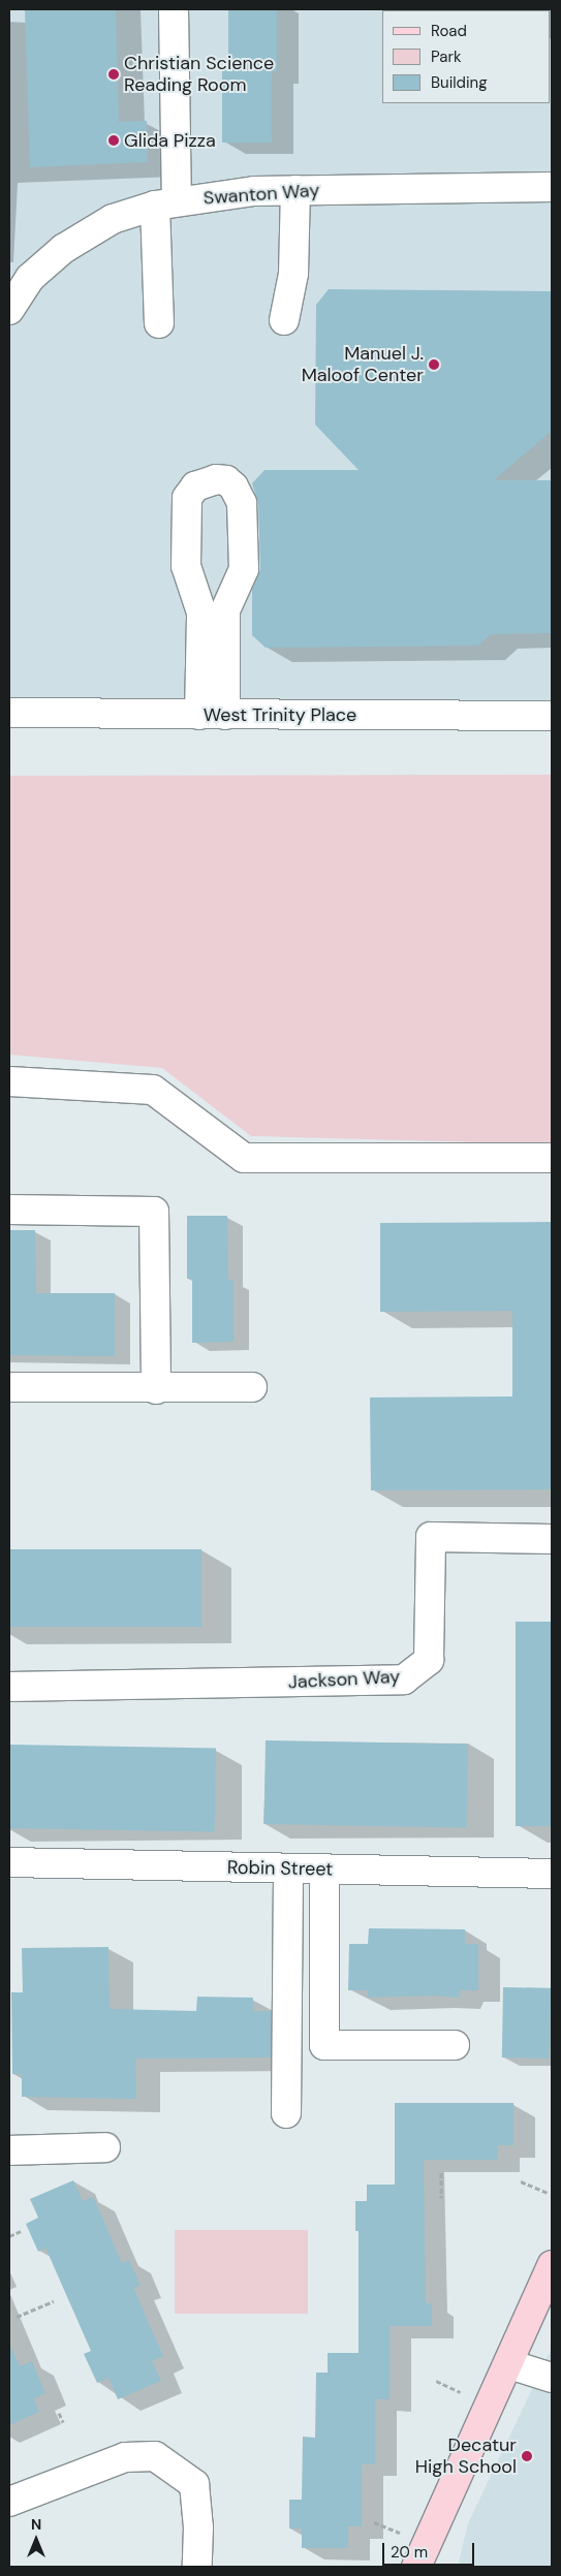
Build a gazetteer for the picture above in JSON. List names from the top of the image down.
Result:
{
  "streets": {
    "street": [
      "Swanton Way",
      "West Trinity Place",
      "Jackson Way",
      "Robin Street"
    ]
  },
  "places": [
    "Christian Science Reading Room",
    "Glida Pizza",
    "Manuel J. Maloof Center",
    "Decatur High School"
  ],
  "legend": ["Road", "Park", "Building"],
  "scale_bar": "20 m",
  "north": "top"
}
